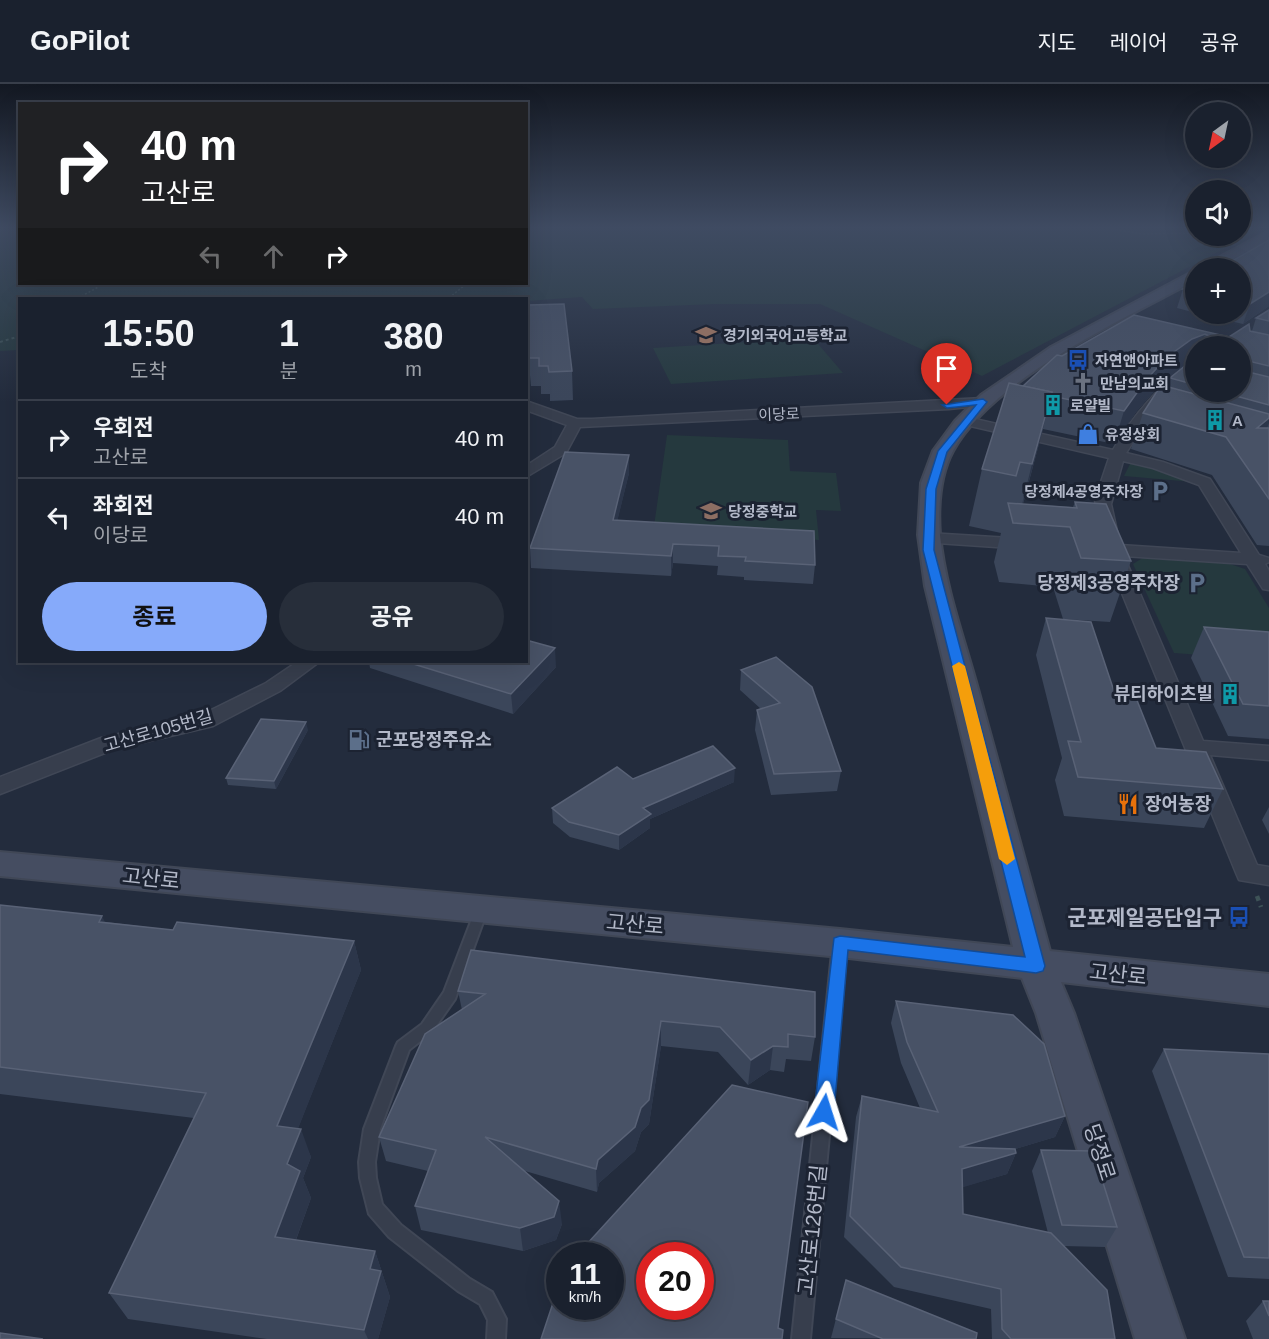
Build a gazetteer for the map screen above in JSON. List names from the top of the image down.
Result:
{
  "streets": {
    "street": [
      "이당로",
      "고산로105번길",
      "고산로",
      "당정로"
    ],
    "lane": ["고산로126번길"]
  },
  "crossings": [
    ["고산로", "당정로"],
    ["고산로", "고산로126번길"]
  ],
  "places": {
    "school or university": ["경기외국어고등학교", "당정중학교"],
    "bus stop": ["자연앤아파트", "군포제일공단입구"],
    "church": ["만남의교회"],
    "building": ["로얄빌", "A", "뷰티하이츠빌"],
    "shop": ["유정상회"],
    "parking": ["당정제4공영주차장", "당정제3공영주차장"],
    "fuel station": ["군포당정주유소"],
    "restaurant": ["장어농장"]
  },
  "north": "bottom left",
  "page": {
    "header": "GoPilot",
    "nav": ["지도", "레이어", "공유"],
    "map_buttons": ["+", "−"],
    "turn": ["40 m", "고산로"],
    "eta": [
      "15:50",
      "도착",
      "1",
      "분",
      "380",
      "m"
    ],
    "list": [
      {
        "name": "우회전",
        "note": "고산로",
        "value": "40 m"
      },
      {
        "name": "좌회전",
        "note": "이당로",
        "value": "40 m"
      }
    ],
    "buttons": ["종료", "공유"],
    "speed": "11 km/h",
    "limit": "20"
  }
}
